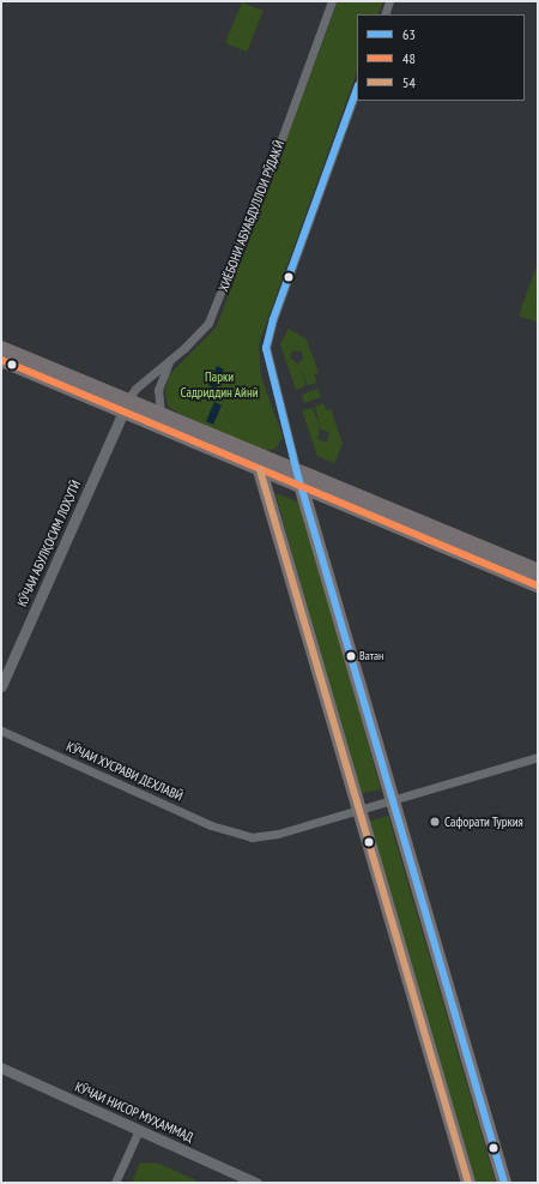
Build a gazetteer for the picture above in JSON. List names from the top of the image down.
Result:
{
  "streets": {
    "street": [
      "ХИЁБОНИ АБУАБДУЛЛОИ РӮДАКӢ",
      "КӮЧАИ АБУЛҚОСИМ ЛОҲУТӢ",
      "КӮЧАИ ХУСРАВИ ДЕХЛАВӢ",
      "КӮЧАИ НИСОР МУҲАММАД"
    ]
  },
  "crossings": [
    ["ХИЁБОНИ АБУАБДУЛЛОИ РӮДАКӢ", "КӮЧАИ АБУЛҚОСИМ ЛОҲУТӢ"]
  ],
  "parks": ["Парки Садриддин Айнӣ"],
  "places": ["Ватан", "Сафорати Туркия"],
  "lines": ["transit line 63", "transit line 48", "transit line 54"],
  "legend": ["63", "48", "54"]
}
